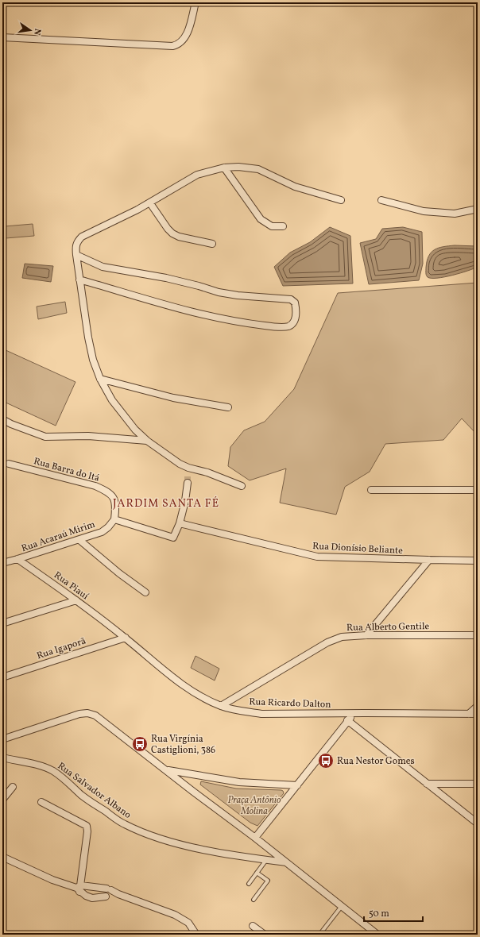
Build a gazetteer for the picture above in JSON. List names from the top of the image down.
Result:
{
  "streets": {
    "street": [
      "Rua Barra do Itá",
      "Rua Acaraú Mirim",
      "Rua Dionísio Beliante",
      "Rua Piauí",
      "Rua Alberto Gentile",
      "Rua Igaporã",
      "Rua Ricardo Dalton",
      "Rua Salvador Albano"
    ]
  },
  "crossings": [
    ["Rua Barra do Itá", "Rua Acaraú Mirim"],
    ["Rua Acaraú Mirim", "Rua Piauí"],
    ["Rua Piauí", "Rua Igaporã"],
    ["Rua Piauí", "Rua Ricardo Dalton"],
    ["Rua Alberto Gentile", "Rua Ricardo Dalton"],
    ["Rua Igaporã", "Rua Ricardo Dalton"]
  ],
  "districts": ["JARDIM SANTA FÉ"],
  "parks": ["Praça Antônio Molina"],
  "places": {
    "bus stop": ["Rua Virgínia Castiglioni, 386", "Rua Nestor Gomes"]
  },
  "scale_bar": "50 m",
  "north": "right"
}
